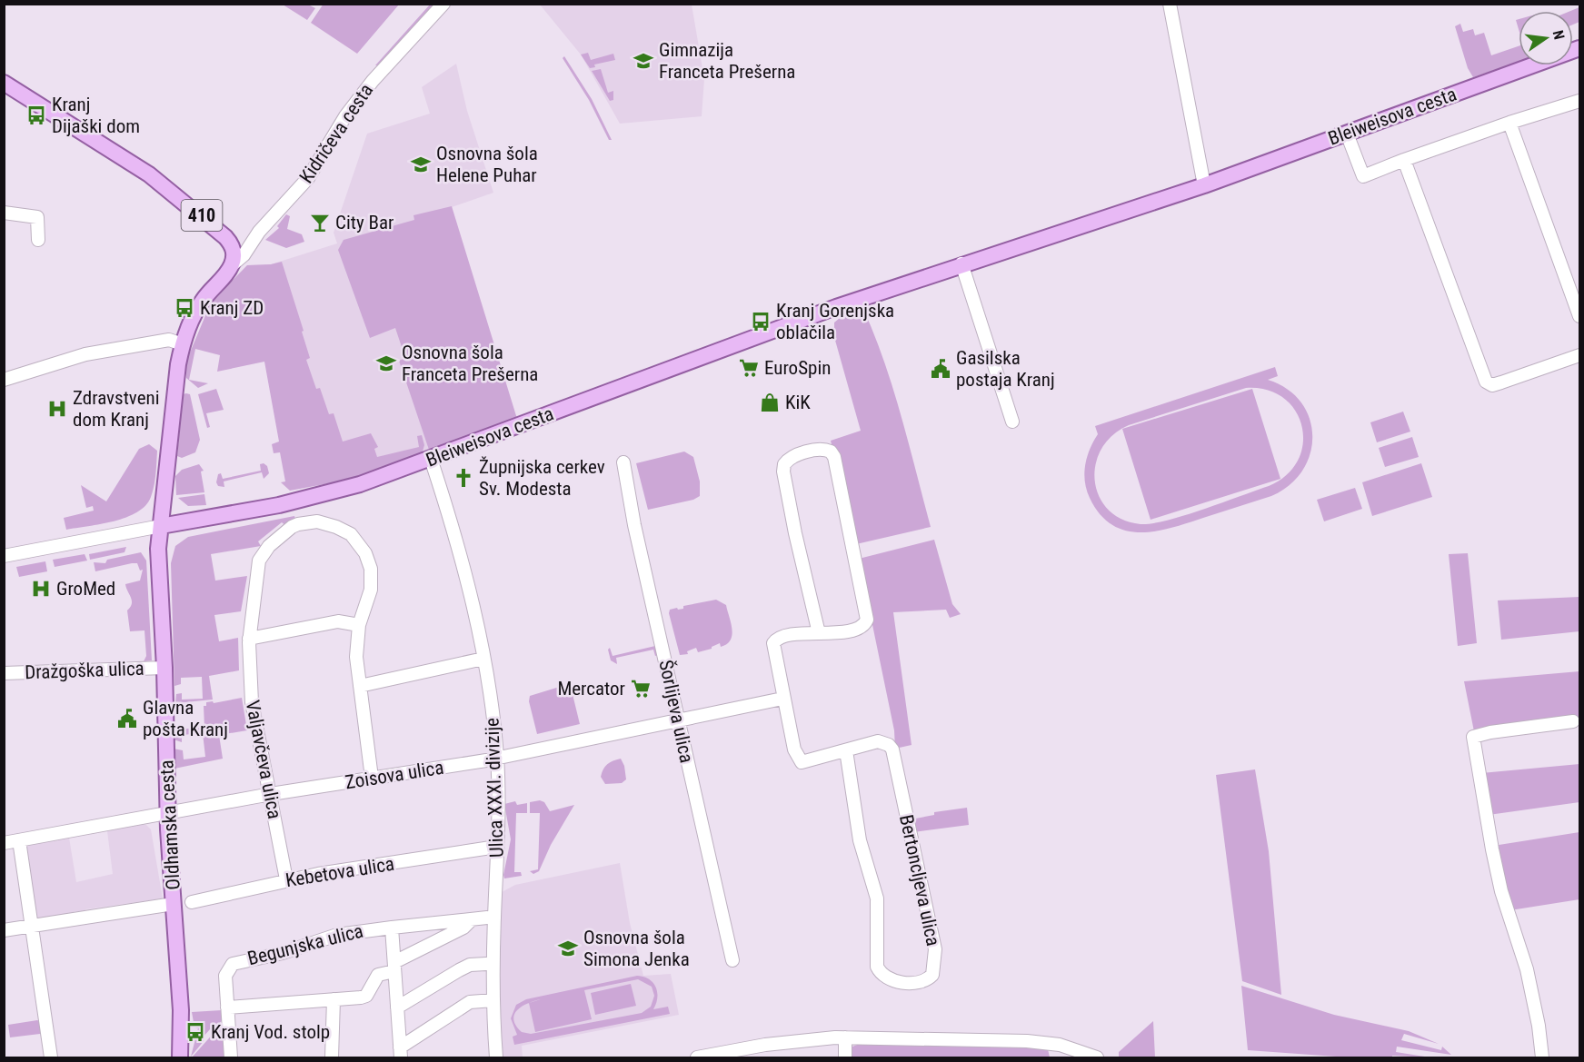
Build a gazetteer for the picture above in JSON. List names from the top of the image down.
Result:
{
  "streets": {
    "main road": [
      "Bleiweisova cesta",
      "Kidričeva cesta",
      "410",
      "Oldhamska cesta"
    ],
    "street": [
      "Dražgoška ulica",
      "Šorlijeva ulica",
      "Valjavčeva ulica",
      "Zoisova ulica",
      "Ulica XXXI. divizije",
      "Kebetova ulica",
      "Bertoncljeva ulica",
      "Begunjska ulica"
    ]
  },
  "crossings": [
    ["Bleiweisova cesta", "Kidričeva cesta"],
    ["Bleiweisova cesta", "Ulica XXXI. divizije"],
    ["Bleiweisova cesta", "Oldhamska cesta"],
    ["Kidričeva cesta", "410"],
    ["Kidričeva cesta", "Oldhamska cesta"],
    ["Dražgoška ulica", "Oldhamska cesta"],
    ["Šorlijeva ulica", "Zoisova ulica"],
    ["Valjavčeva ulica", "Zoisova ulica"],
    ["Valjavčeva ulica", "Kebetova ulica"],
    ["Zoisova ulica", "Ulica XXXI. divizije"],
    ["Zoisova ulica", "Oldhamska cesta"],
    ["Zoisova ulica", "Bertoncljeva ulica"],
    ["Ulica XXXI. divizije", "Begunjska ulica"]
  ],
  "places": {
    "school or university": [
      "Gimnazija Franceta Prešerna",
      "Osnovna šola Helene Puhar",
      "Osnovna šola Franceta Prešerna",
      "Osnovna šola Simona Jenka"
    ],
    "bus stop": [
      "Kranj Dijaški dom",
      "Kranj ZD",
      "Kranj Gorenjska oblačila",
      "Kranj Vod. stolp"
    ],
    "bar": ["City Bar"],
    "supermarket": ["EuroSpin", "Mercator"],
    "public building": ["Gasilska postaja Kranj", "Glavna pošta Kranj"],
    "shop": ["KiK"],
    "hospital": ["Zdravstveni dom Kranj", "GroMed"],
    "church": ["Župnijska cerkev Sv. Modesta"]
  },
  "north": "right"
}
